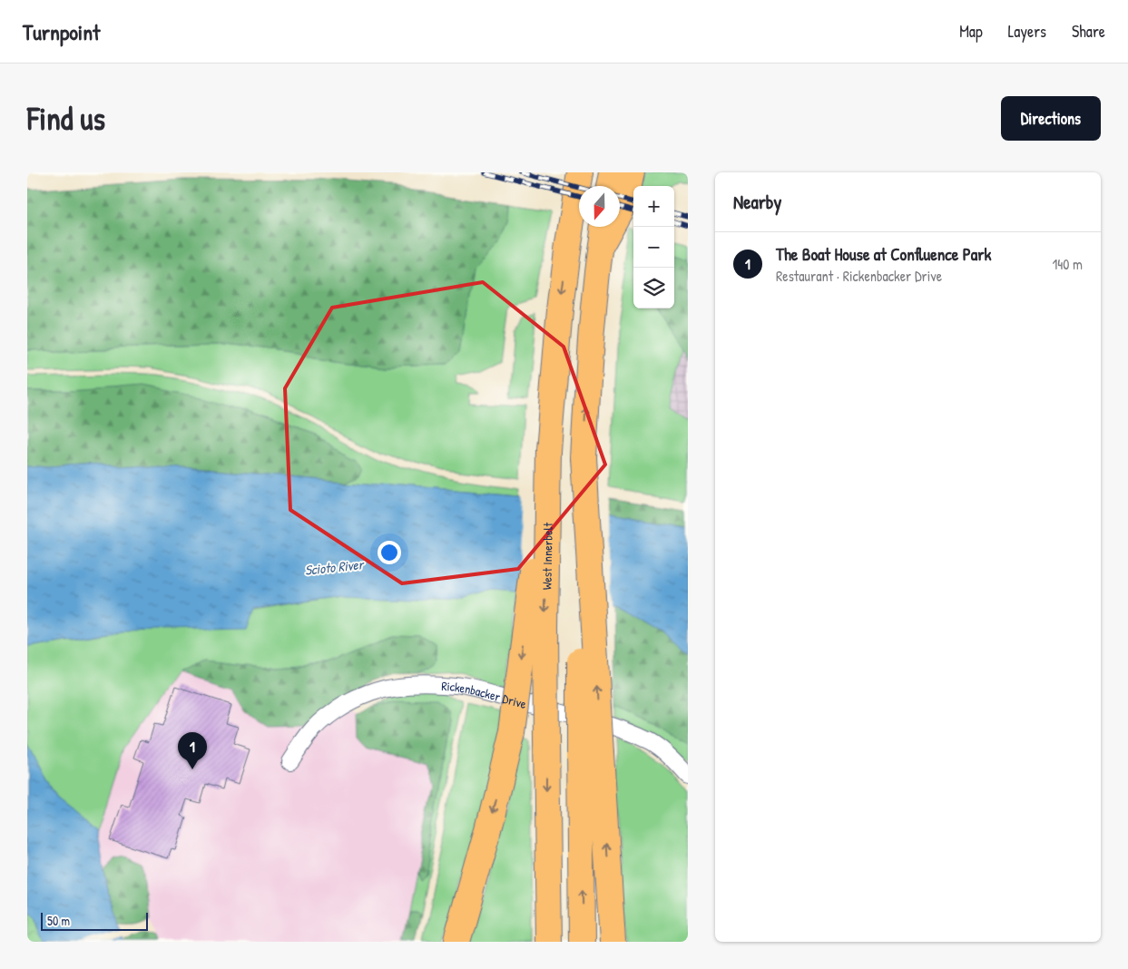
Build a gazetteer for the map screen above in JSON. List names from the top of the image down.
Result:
{
  "streets": {
    "highway": ["West Innerbelt"],
    "street": ["Rickenbacker Drive"]
  },
  "water": ["Scioto River"],
  "scale_bar": "50 m",
  "north": "bottom",
  "page": {
    "header": "Turnpoint",
    "nav": ["Map", "Layers", "Share"],
    "buttons": "Directions",
    "title": "Find us",
    "heading": "Nearby",
    "map_buttons": ["+", "−"],
    "list": [
      {
        "mark": "1",
        "name": "The Boat House at Confluence Park",
        "note": "Restaurant · Rickenbacker Drive",
        "value": "140 m"
      }
    ],
    "pins": "1",
    "scale": "50 m"
  }
}
